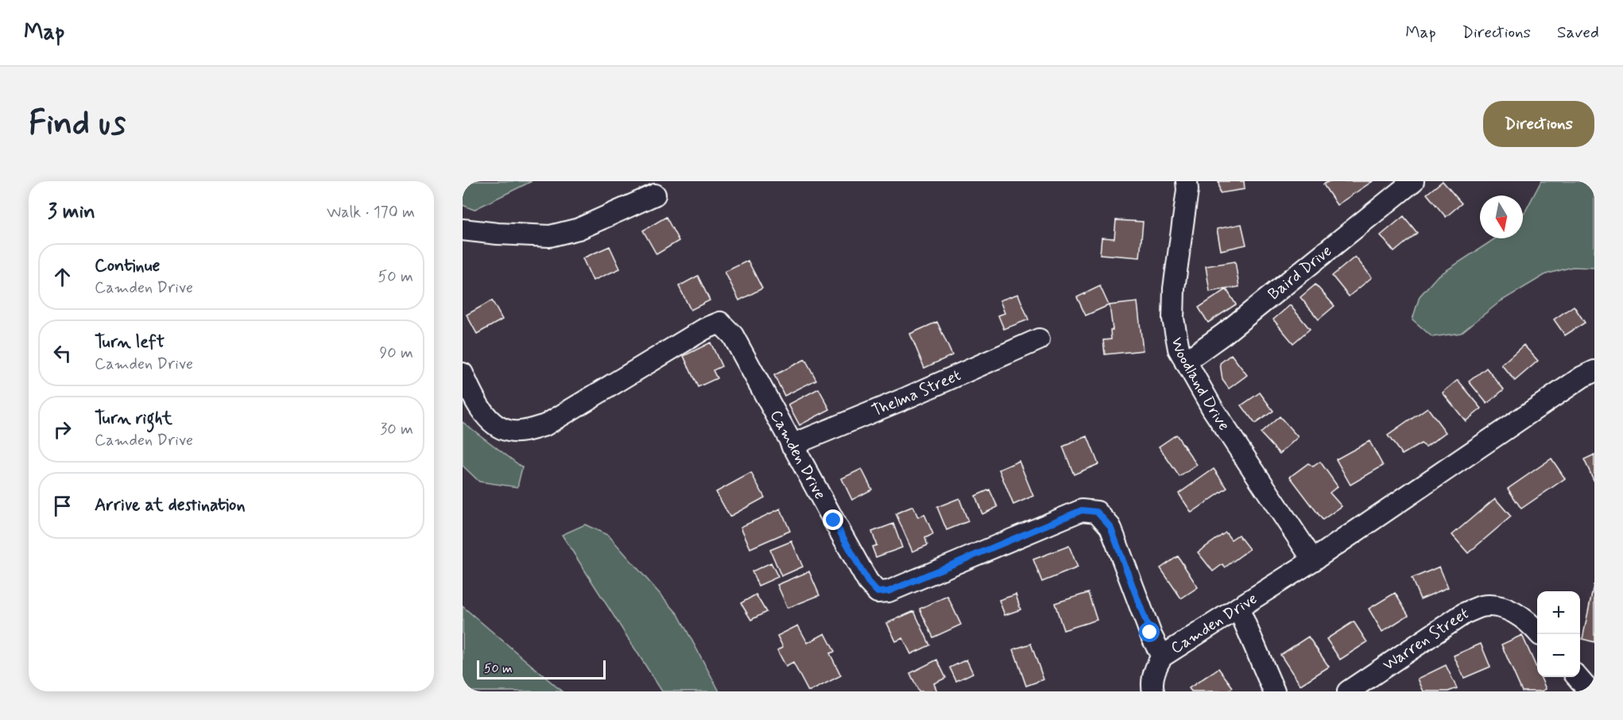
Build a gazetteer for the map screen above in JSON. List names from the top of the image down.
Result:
{
  "streets": {
    "street": [
      "Baird Drive",
      "Woodland Drive",
      "Thelma Street",
      "Camden Drive",
      "Warren Street"
    ]
  },
  "crossings": [
    ["Baird Drive", "Woodland Drive"],
    ["Woodland Drive", "Camden Drive"],
    ["Thelma Street", "Camden Drive"]
  ],
  "scale_bar": "50 m",
  "north": "bottom",
  "page": {
    "header": "Map",
    "nav": ["Map", "Directions", "Saved"],
    "buttons": "Directions",
    "title": "Find us",
    "heading": ["3 min", "Walk · 170 m"],
    "list": [
      ["Continue", "Camden Drive", "50 m"],
      ["Turn left", "Camden Drive", "90 m"],
      ["Turn right", "Camden Drive", "30 m"],
      "Arrive at destination"
    ],
    "map_buttons": ["+", "−"],
    "scale": "50 m"
  }
}
